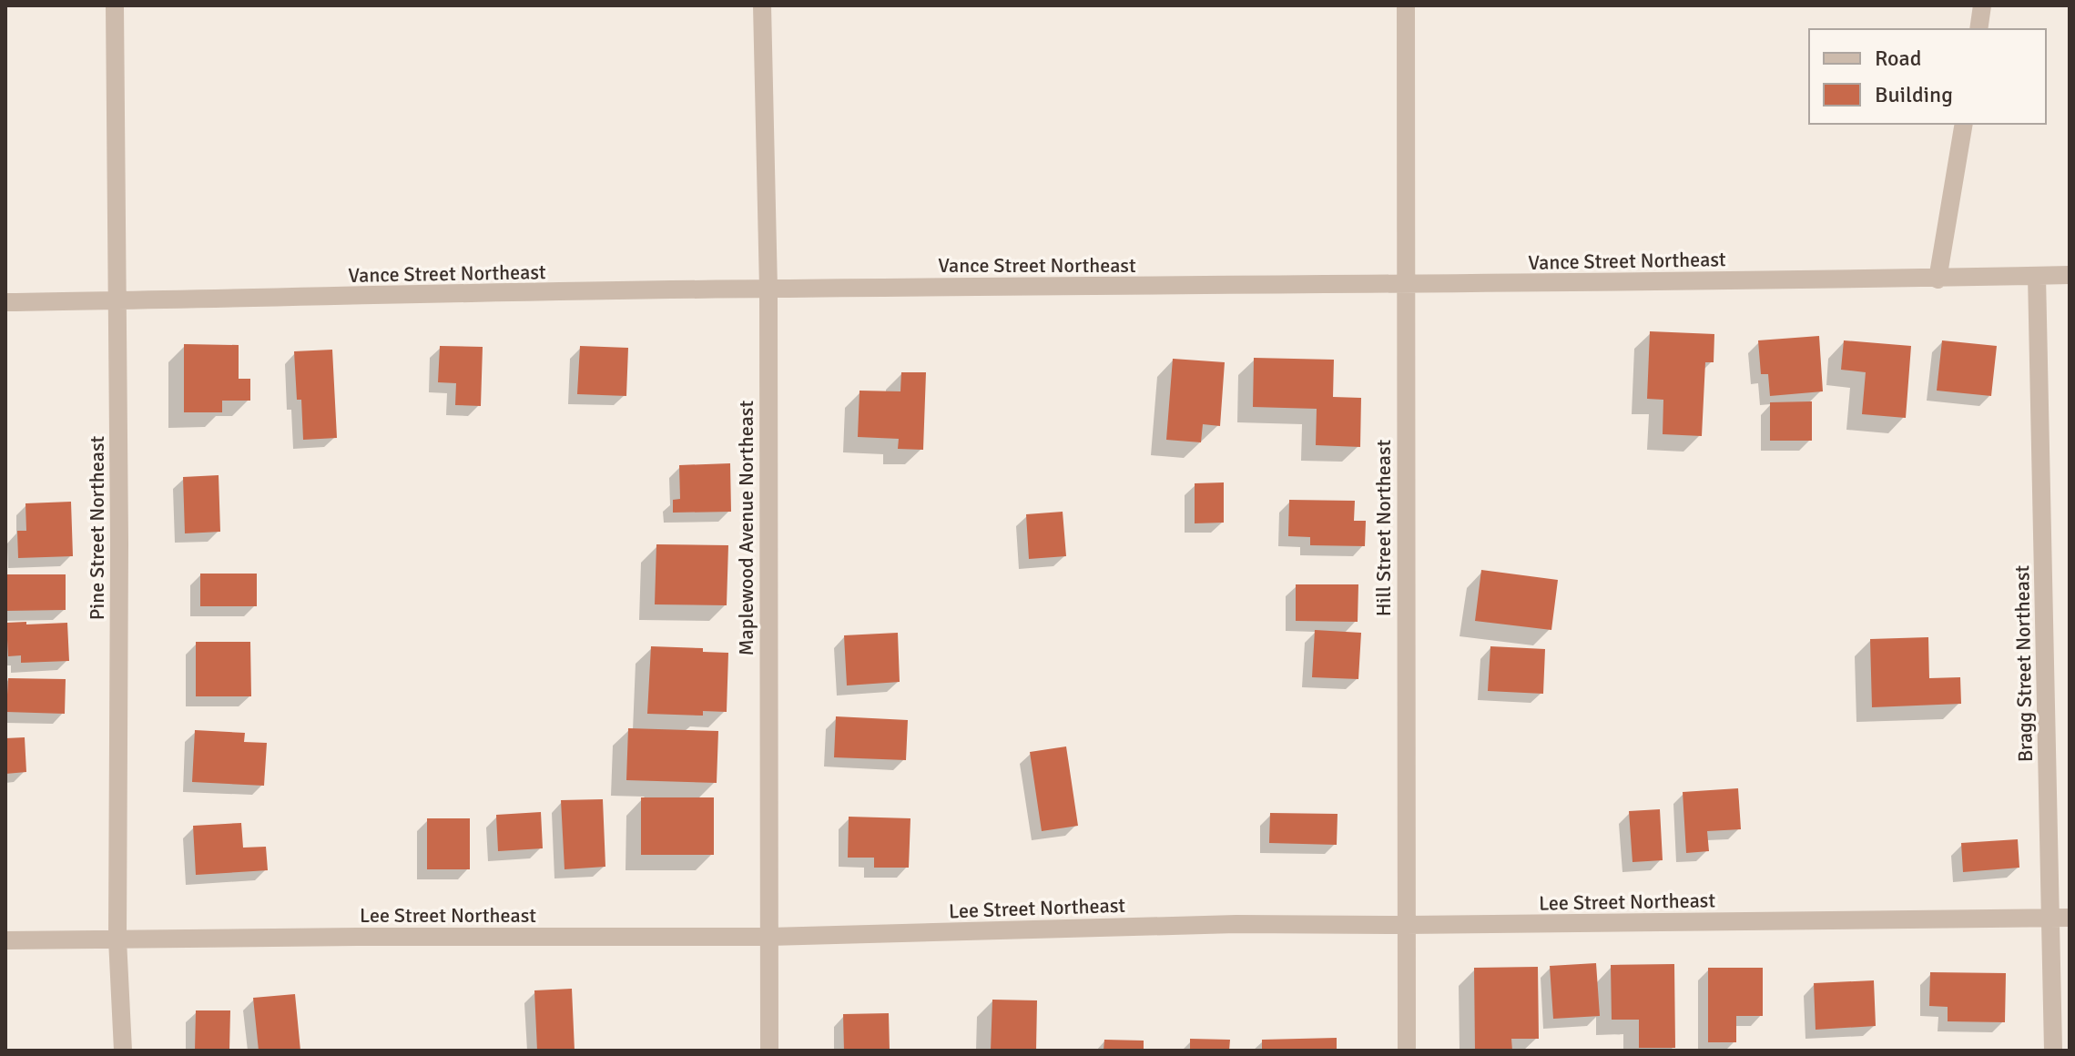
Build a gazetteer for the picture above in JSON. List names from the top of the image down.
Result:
{
  "streets": {
    "street": [
      "Vance Street Northeast",
      "Pine Street Northeast",
      "Maplewood Avenue Northeast",
      "Hill Street Northeast",
      "Bragg Street Northeast",
      "Lee Street Northeast"
    ]
  },
  "crossings": [
    ["Vance Street Northeast", "Pine Street Northeast"],
    ["Vance Street Northeast", "Maplewood Avenue Northeast"],
    ["Vance Street Northeast", "Hill Street Northeast"],
    ["Vance Street Northeast", "Bragg Street Northeast"],
    ["Pine Street Northeast", "Lee Street Northeast"],
    ["Maplewood Avenue Northeast", "Lee Street Northeast"],
    ["Hill Street Northeast", "Lee Street Northeast"],
    ["Bragg Street Northeast", "Lee Street Northeast"]
  ],
  "legend": ["Road", "Building"]
}
